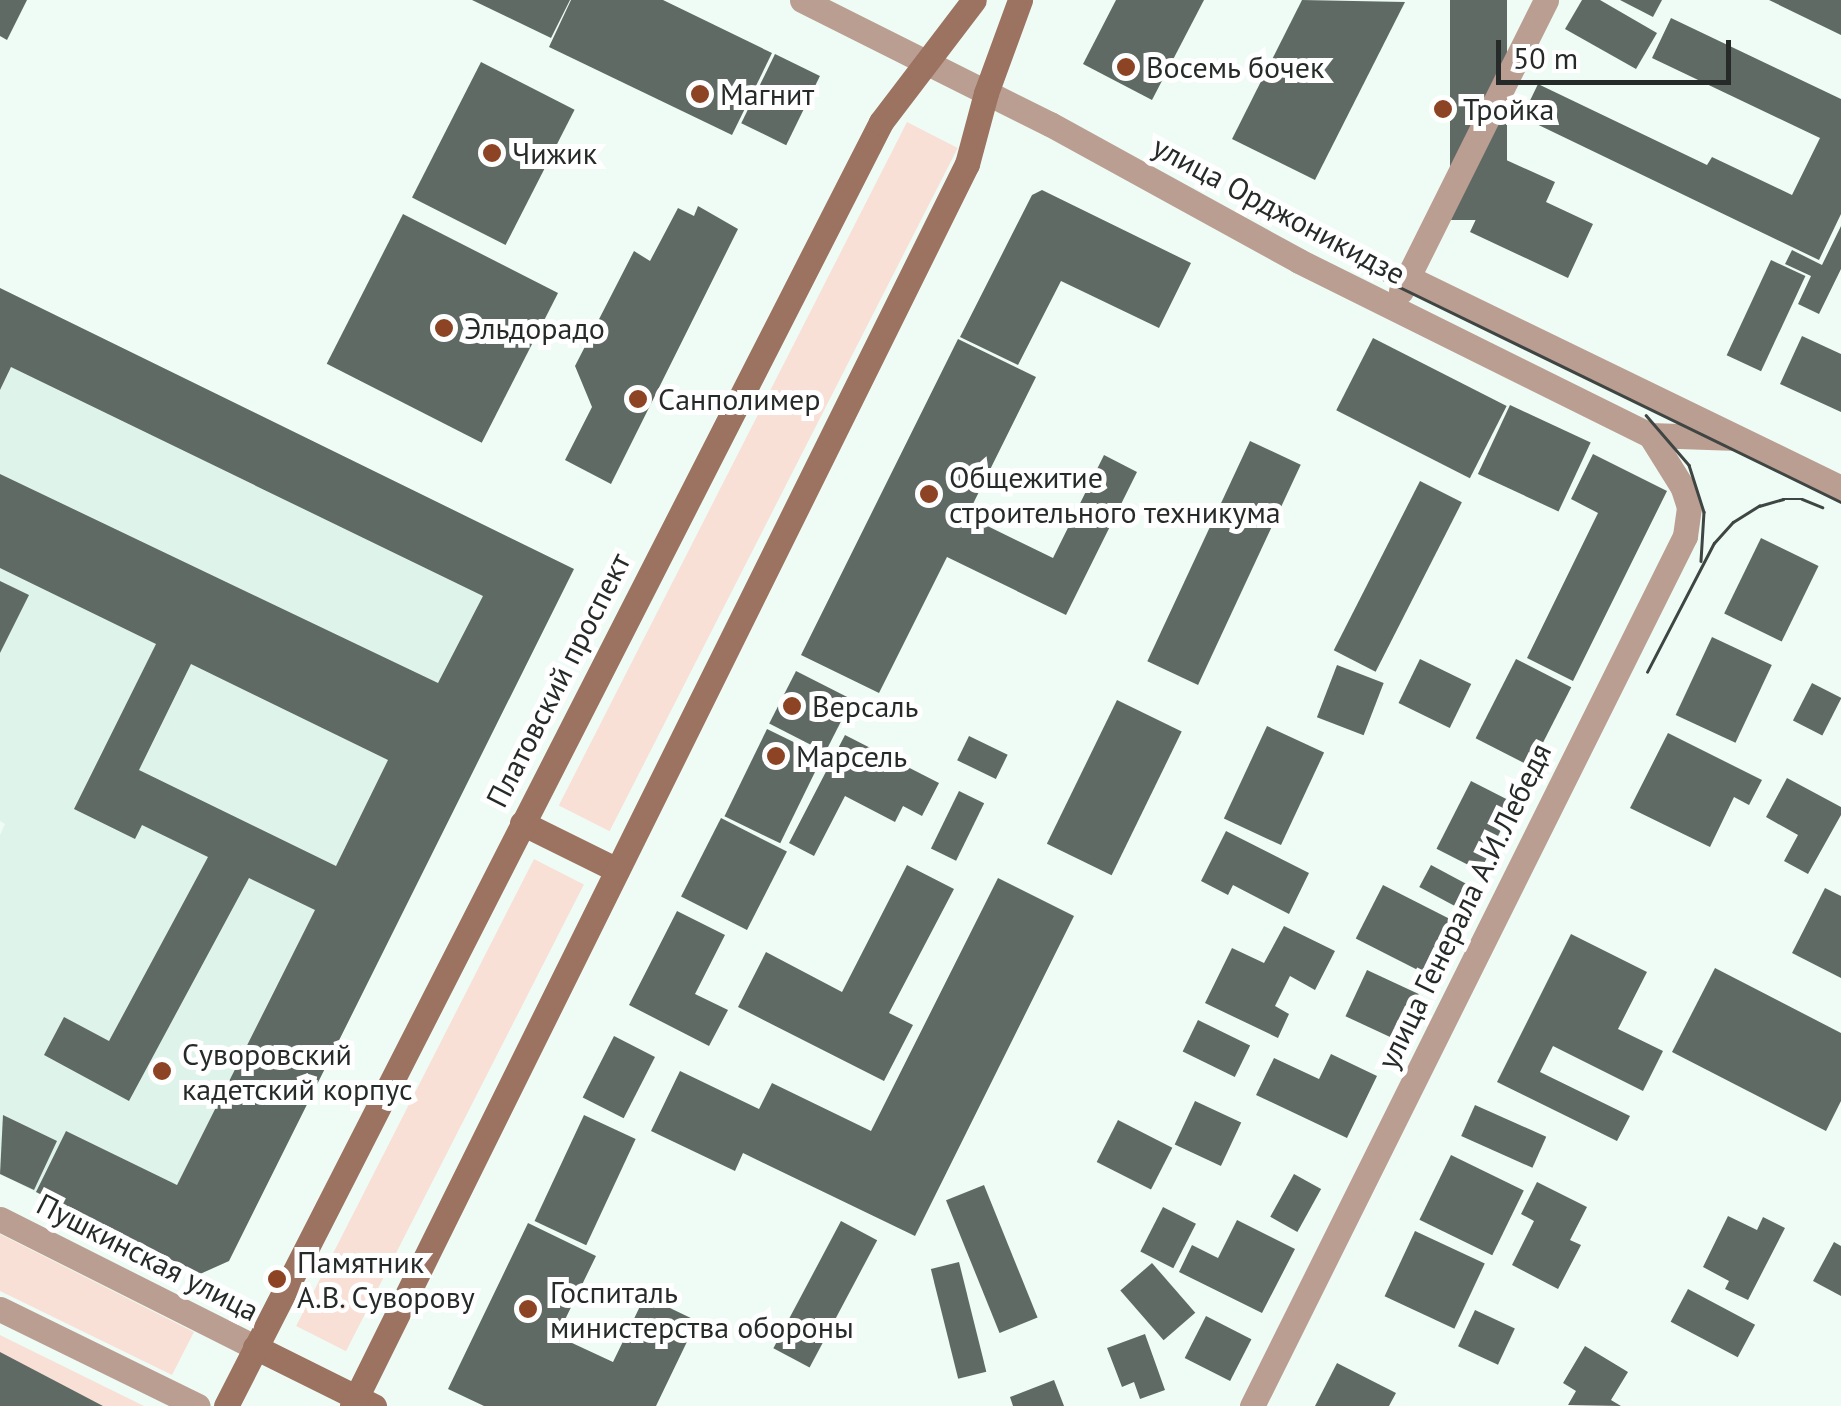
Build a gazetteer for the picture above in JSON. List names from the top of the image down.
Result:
{
  "streets": {
    "main road": ["Платовский проспект", "Пушкинская улица"],
    "street": ["улица Орджоникидзе", "улица Генерала А.И.Лебедя"]
  },
  "crossings": [
    ["улица Орджоникидзе", "Платовский проспект"],
    ["улица Орджоникидзе", "улица Генерала А.И.Лебедя"],
    ["Платовский проспект", "Пушкинская улица"]
  ],
  "places": [
    "Восемь бочек",
    "Магнит",
    "Тройка",
    "Чижик",
    "Эльдорадо",
    "Санполимер",
    "Общежитие строительного техникума",
    "Версаль",
    "Марсель",
    "Суворовский кадетский корпус",
    "Памятник А.В. Суворову",
    "Госпиталь министерства обороны"
  ],
  "scale_bar": "50 m"
}
